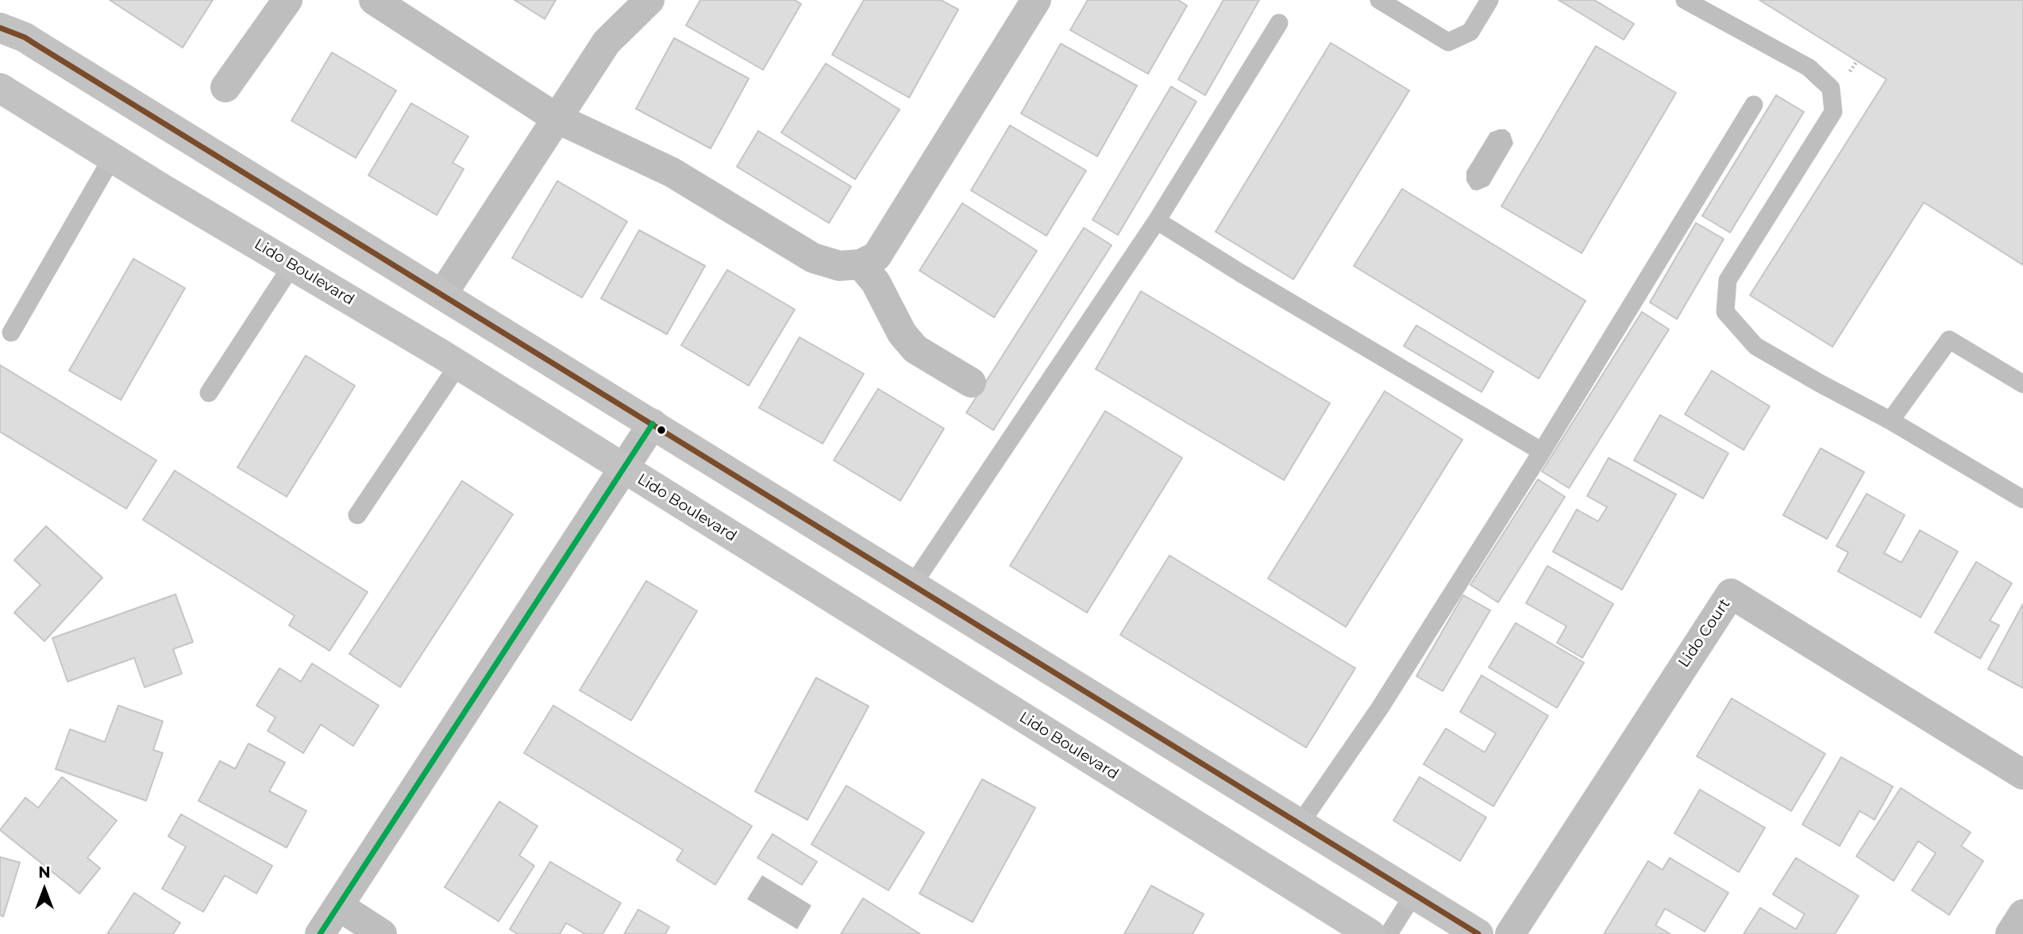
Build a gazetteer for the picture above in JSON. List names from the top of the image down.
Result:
{
  "streets": {
    "street": ["Lido Boulevard", "Lido Court"]
  },
  "north": "top"
}
